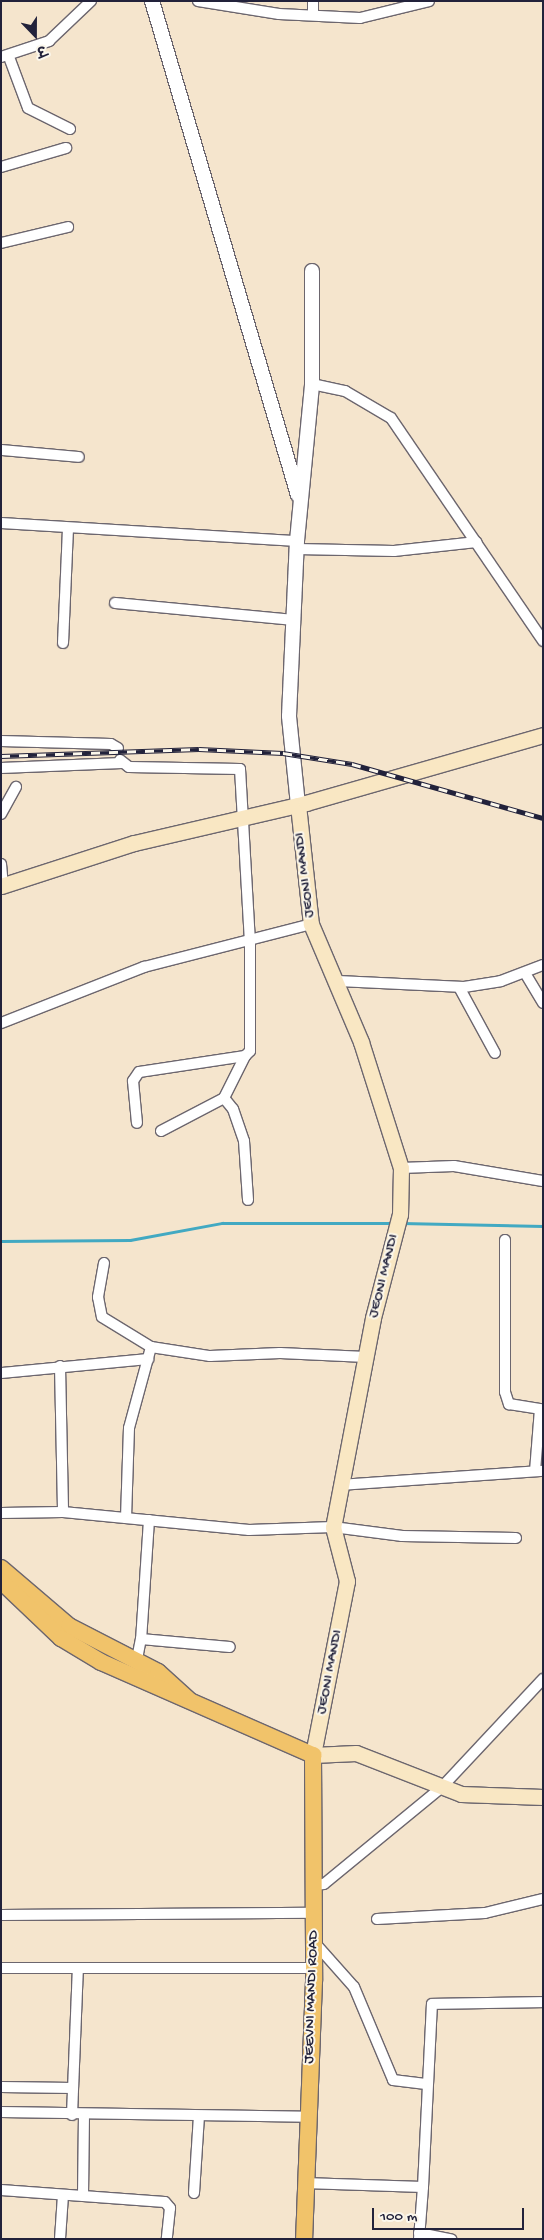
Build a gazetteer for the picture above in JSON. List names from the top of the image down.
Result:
{
  "streets": {
    "main road": ["JEONI MANDI", "JEEVNI MANDI ROAD"]
  },
  "crossings": [
    ["JEONI MANDI", "JEEVNI MANDI ROAD"]
  ],
  "scale_bar": "100 m",
  "north": "bottom"
}
